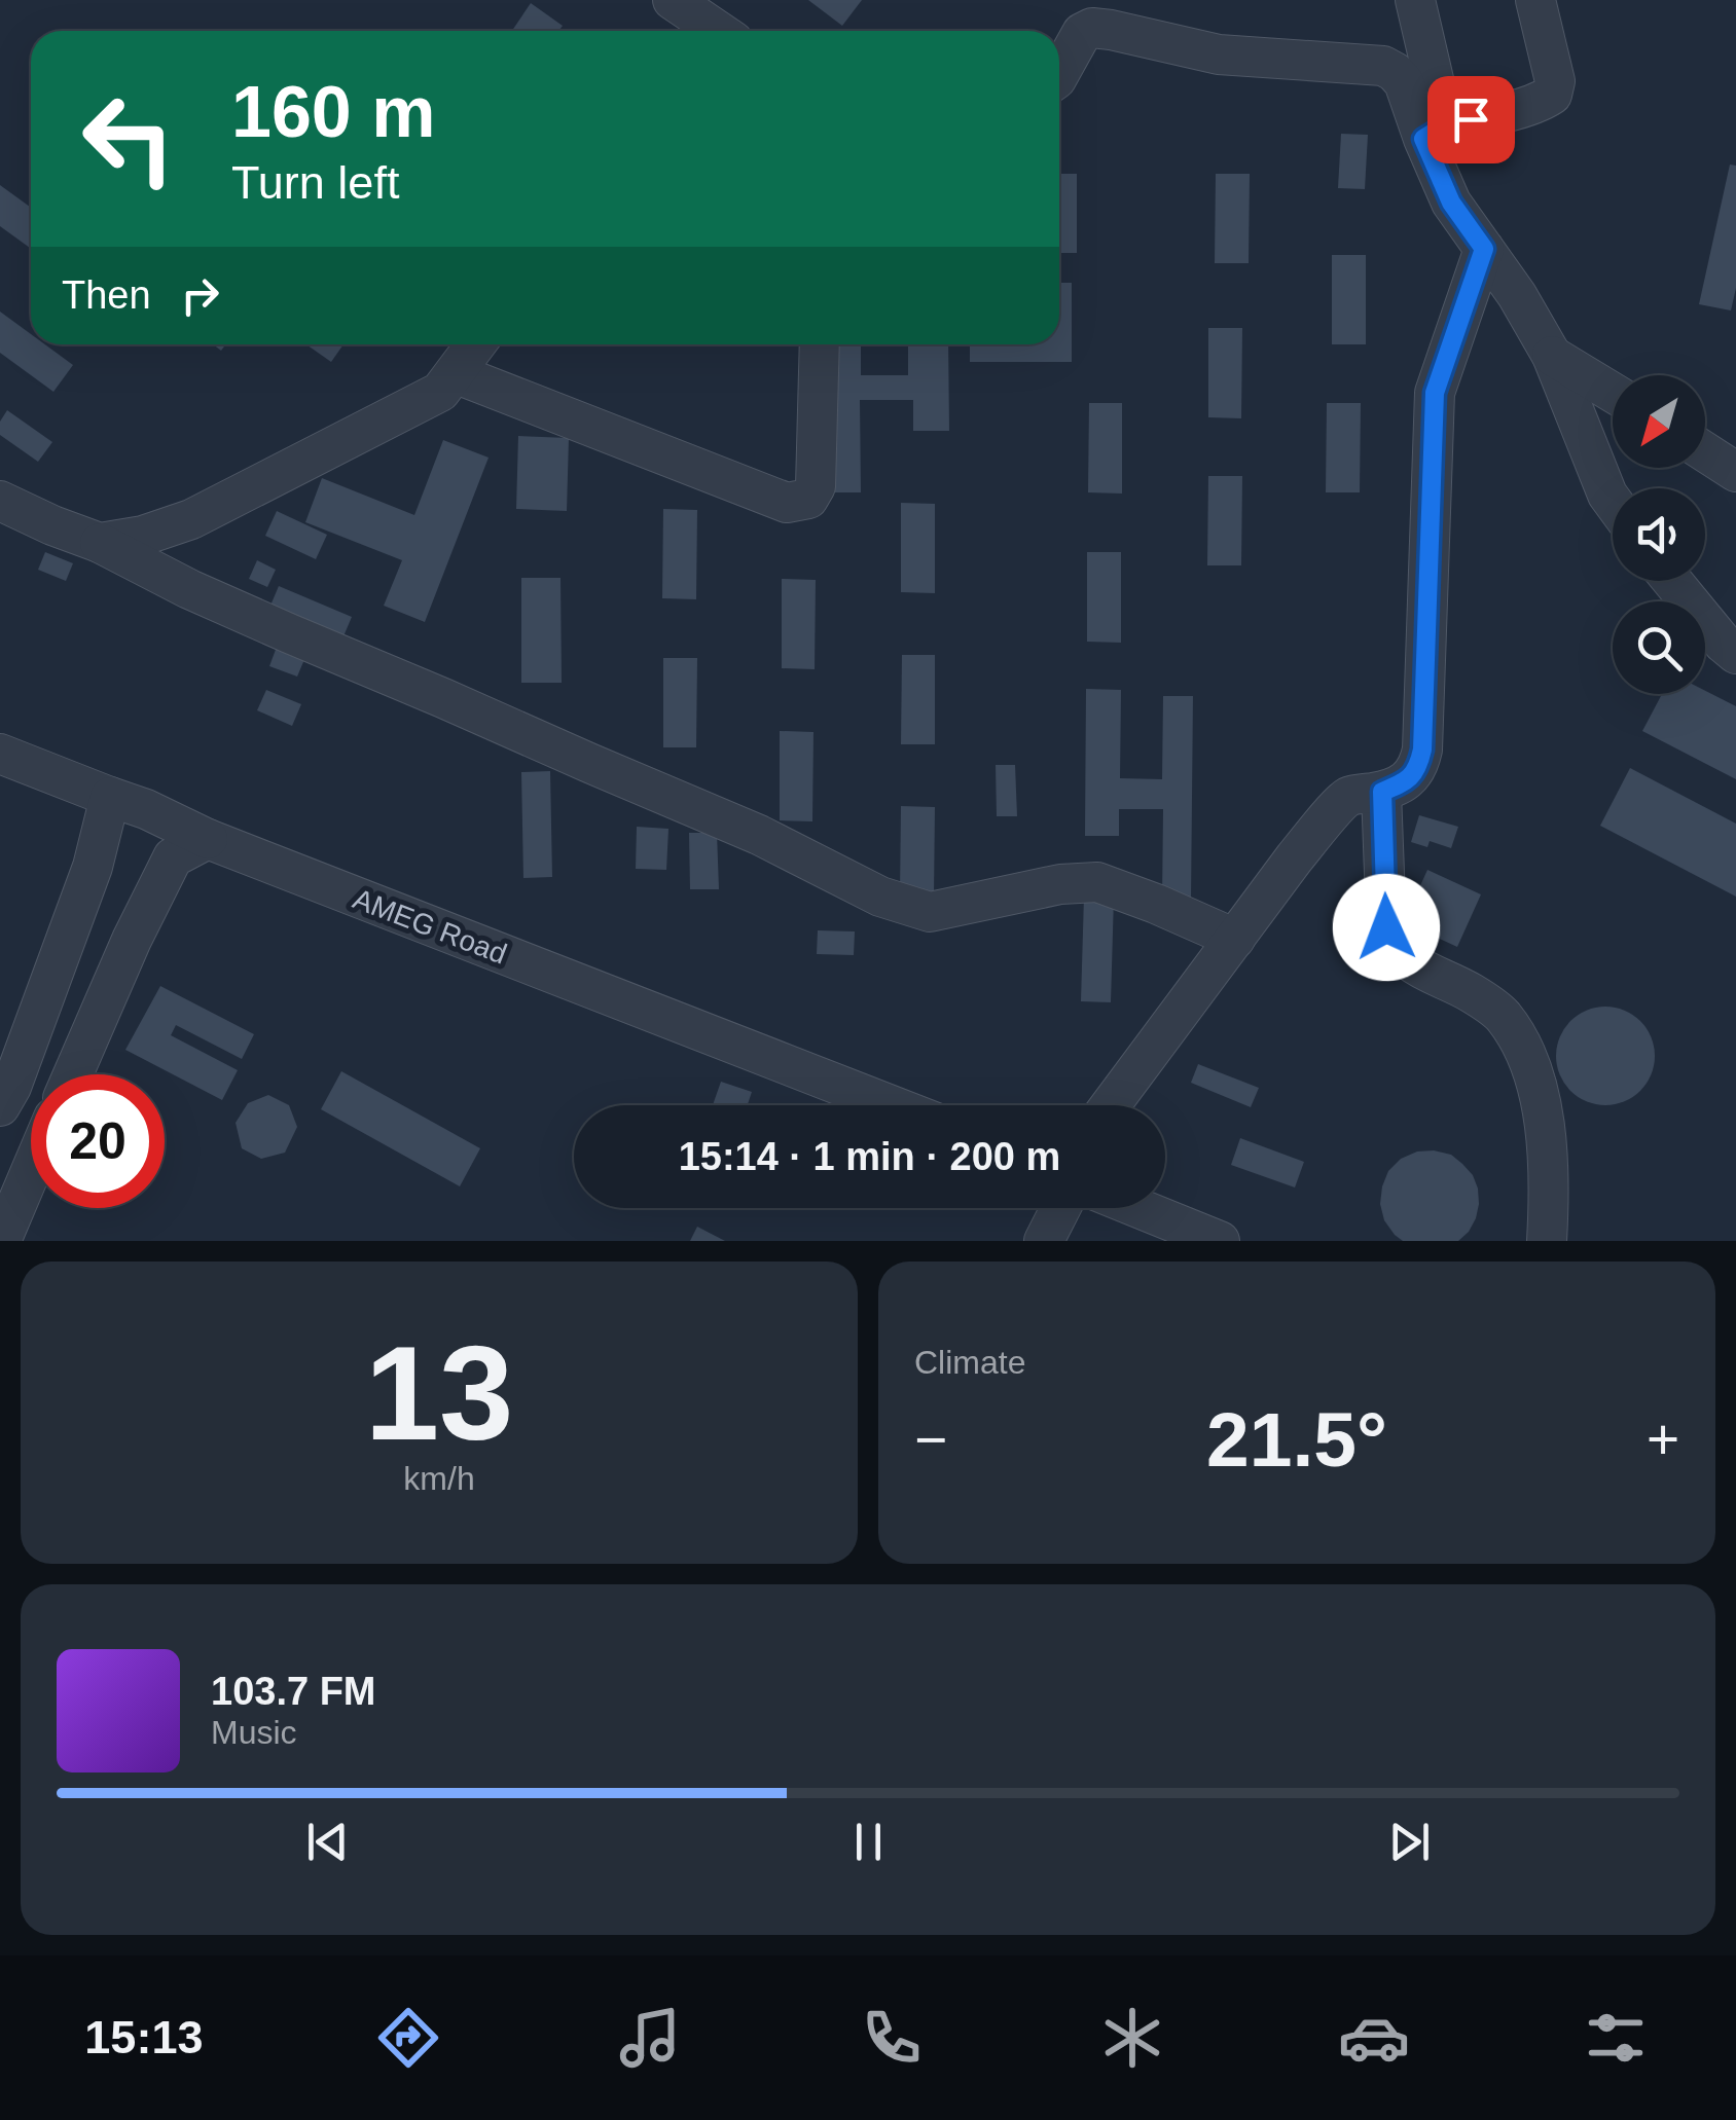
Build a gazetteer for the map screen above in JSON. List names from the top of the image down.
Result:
{
  "streets": {
    "lane": ["AMEG Road"]
  },
  "north": "bottom left",
  "page": {
    "turn": ["160 m", "Turn left"],
    "then": "Then",
    "limit": "20",
    "trip": "15:14 · 1 min · 200 m",
    "tile": [
      ["13", "km/h"],
      "Climate"
    ],
    "heat": ["−", "21.5°", "+"],
    "song": ["103.7 FM", "Music"],
    "tabs": "15:13"
  }
}
